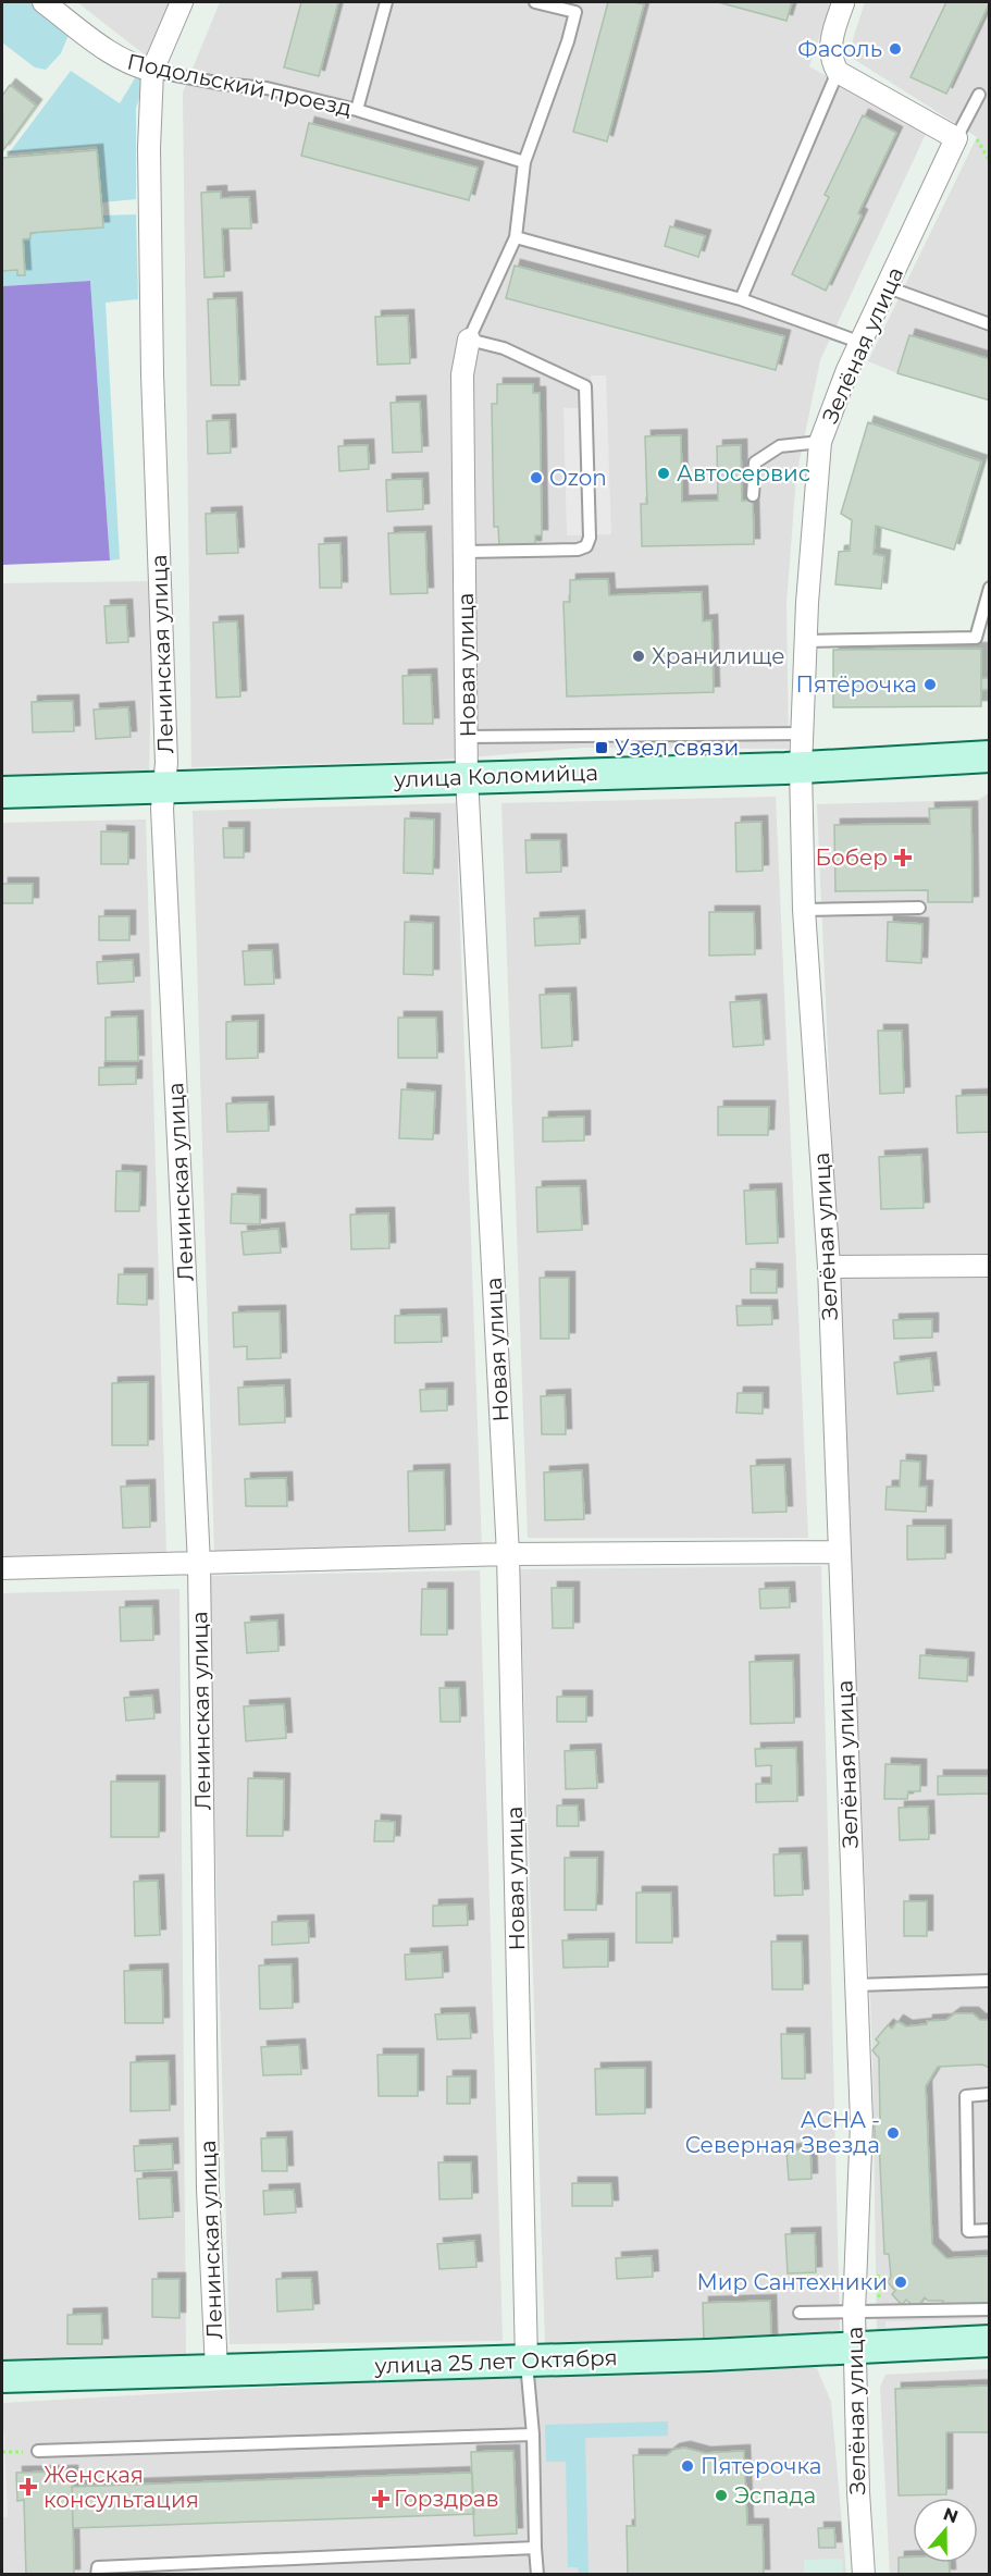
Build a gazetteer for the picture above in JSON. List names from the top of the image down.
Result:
{
  "streets": {
    "main road": ["улица Коломийца", "улица 25 лет Октября"],
    "street": [
      "Подольский проезд",
      "Зелёная улица",
      "Ленинская улица",
      "Новая улица"
    ]
  },
  "crossings": [
    ["Подольский проезд", "Ленинская улица"],
    ["Зелёная улица", "улица Коломийца"],
    ["Зелёная улица", "улица 25 лет Октября"],
    ["Ленинская улица", "улица Коломийца"],
    ["Ленинская улица", "улица 25 лет Октября"],
    ["Новая улица", "улица Коломийца"],
    ["Новая улица", "улица 25 лет Октября"]
  ],
  "places": {
    "other": [
      "Фасоль",
      "Автосервис",
      "Ozon",
      "Хранилище",
      "Пятёрочка",
      "АСНА - Северная Звезда",
      "Мир Сантехники",
      "Пятерочка",
      "Эспада"
    ],
    "transit": ["Узел связи"],
    "health": ["Бобер", "Женская консультация", "Горздрав"]
  },
  "north": "top"
}
